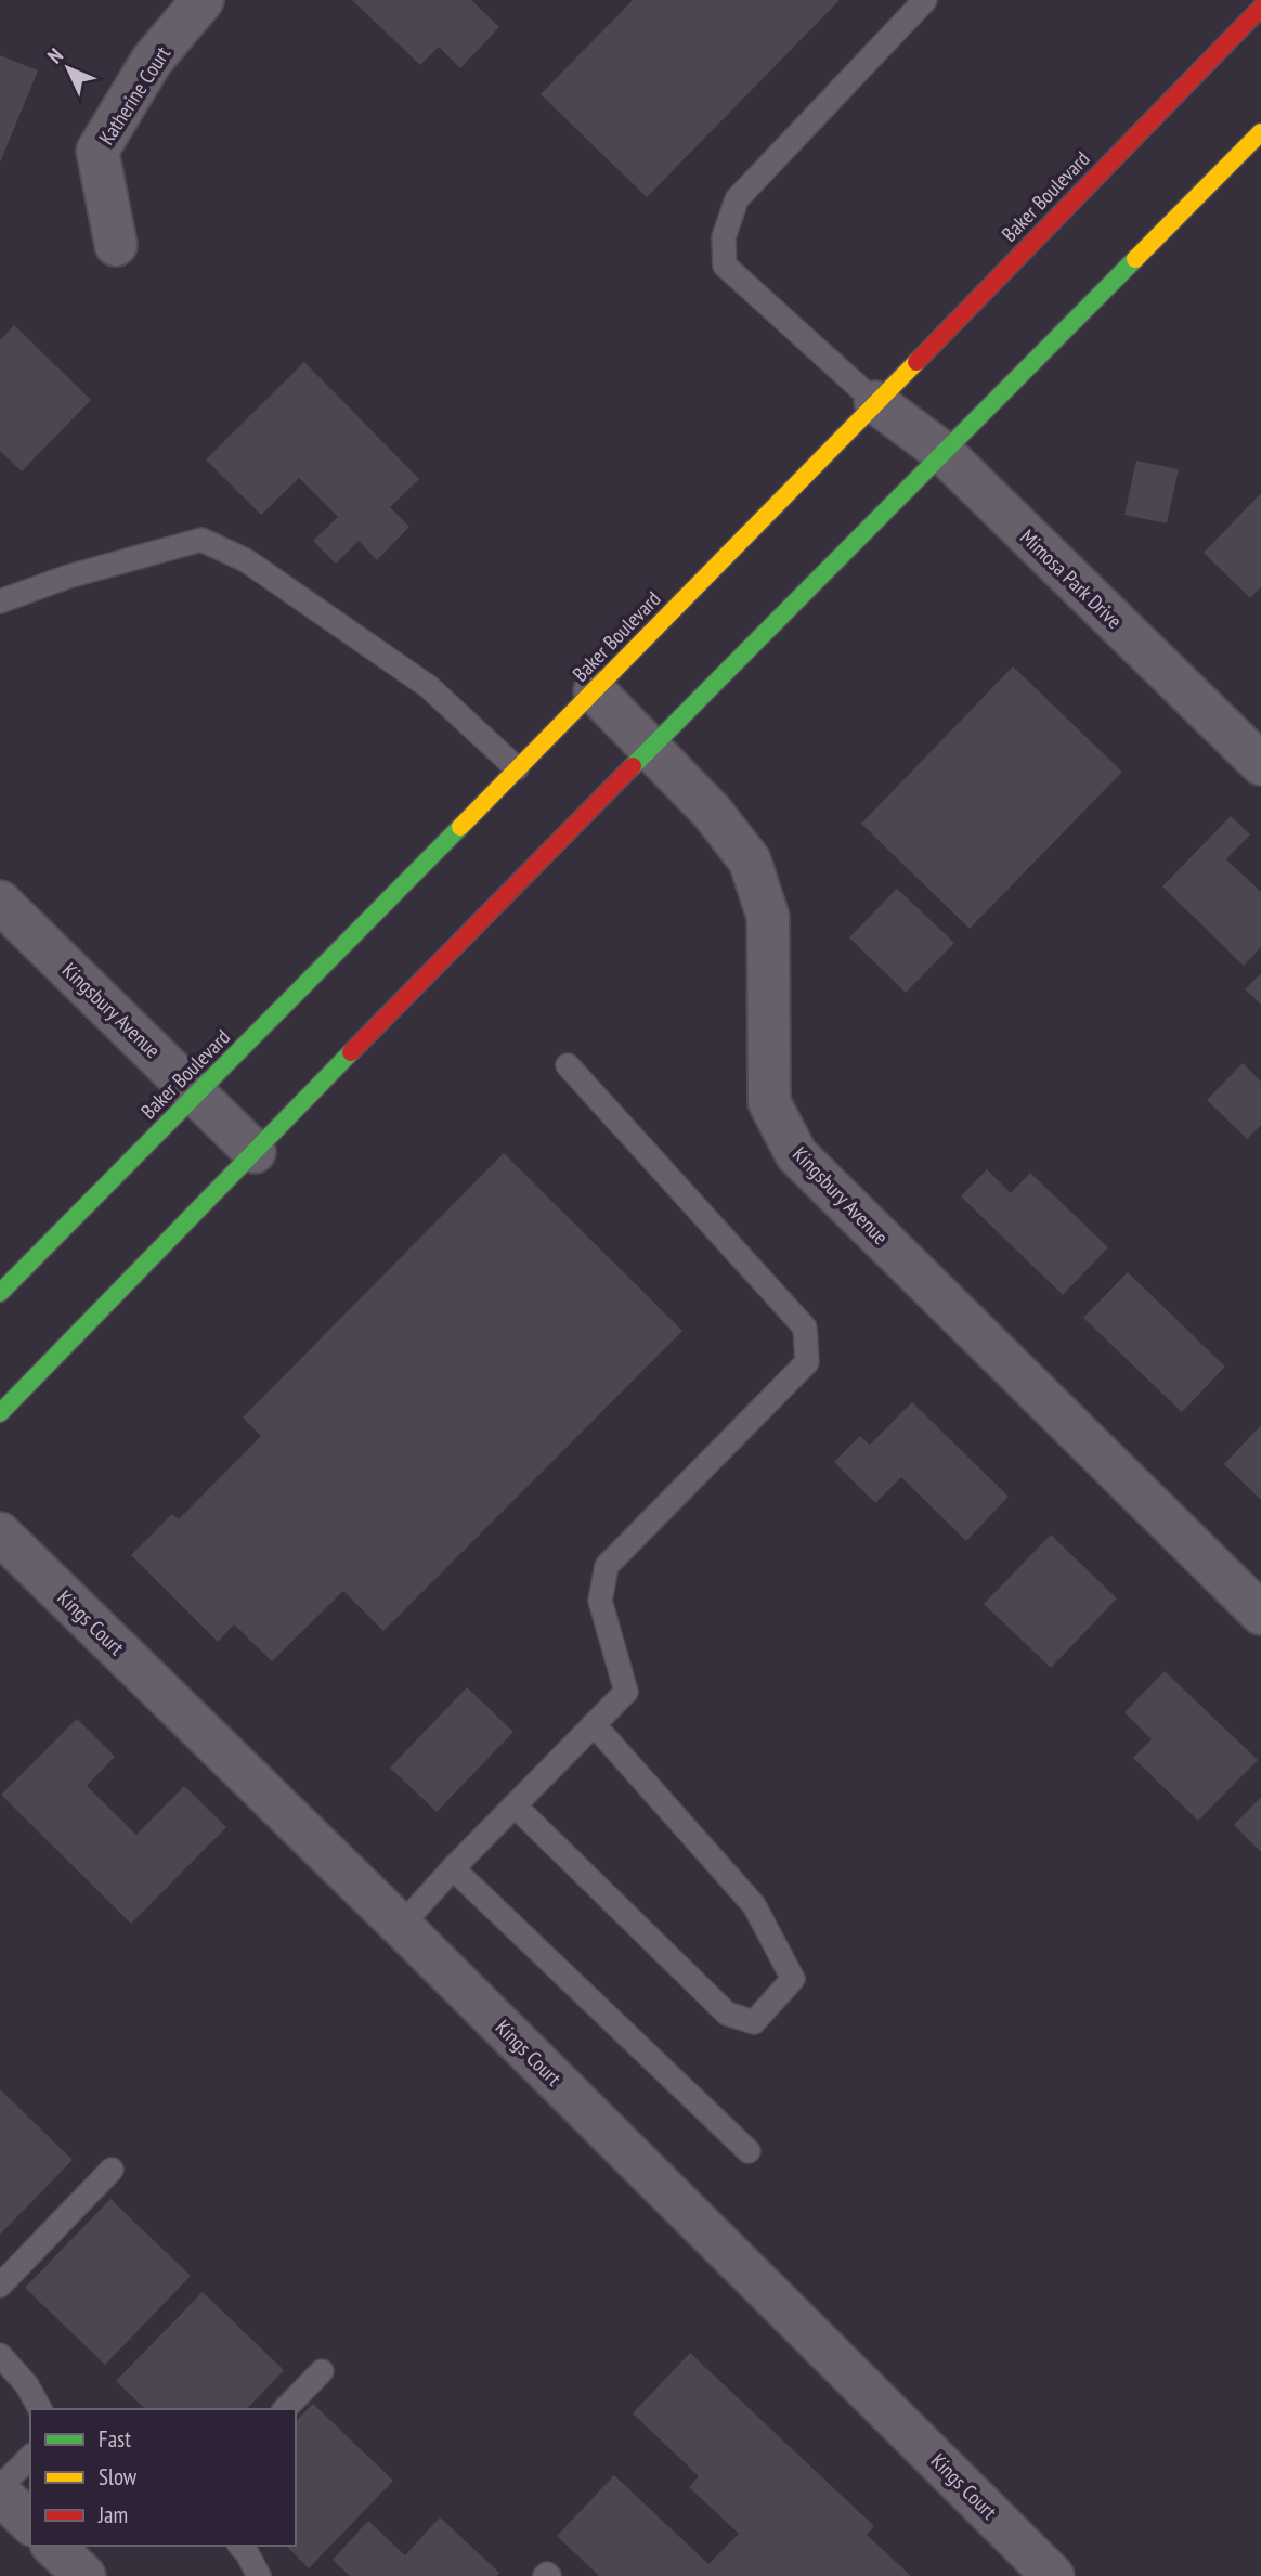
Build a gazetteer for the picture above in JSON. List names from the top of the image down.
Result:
{
  "streets": {
    "main road": ["Baker Boulevard"],
    "street": [
      "Katherine Court",
      "Mimosa Park Drive",
      "Kingsbury Avenue",
      "Kings Court"
    ]
  },
  "crossings": [
    ["Baker Boulevard", "Mimosa Park Drive"],
    ["Baker Boulevard", "Kingsbury Avenue"]
  ],
  "legend": ["Fast", "Slow", "Jam"],
  "north": "top left"
}
